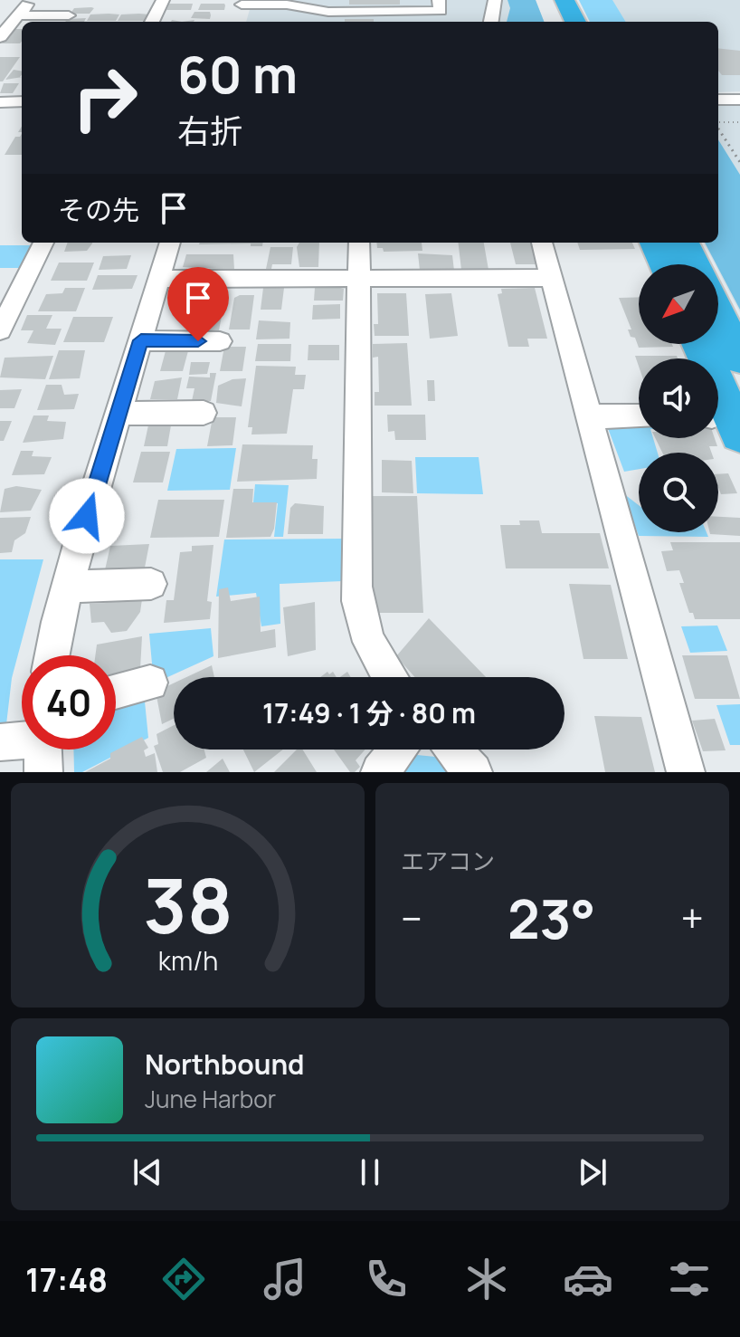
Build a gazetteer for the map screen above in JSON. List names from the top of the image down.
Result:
{
  "north": "bottom left",
  "page": {
    "turn": ["60 m", "右折"],
    "then": "その先",
    "limit": "40",
    "trip": "17:49 · 1 分 · 80 m",
    "tile": "エアコン",
    "heat": ["−", "23°", "+"],
    "song": ["Northbound", "June Harbor"],
    "tabs": "17:48",
    "gauge": ["38", "km/h"]
  }
}
